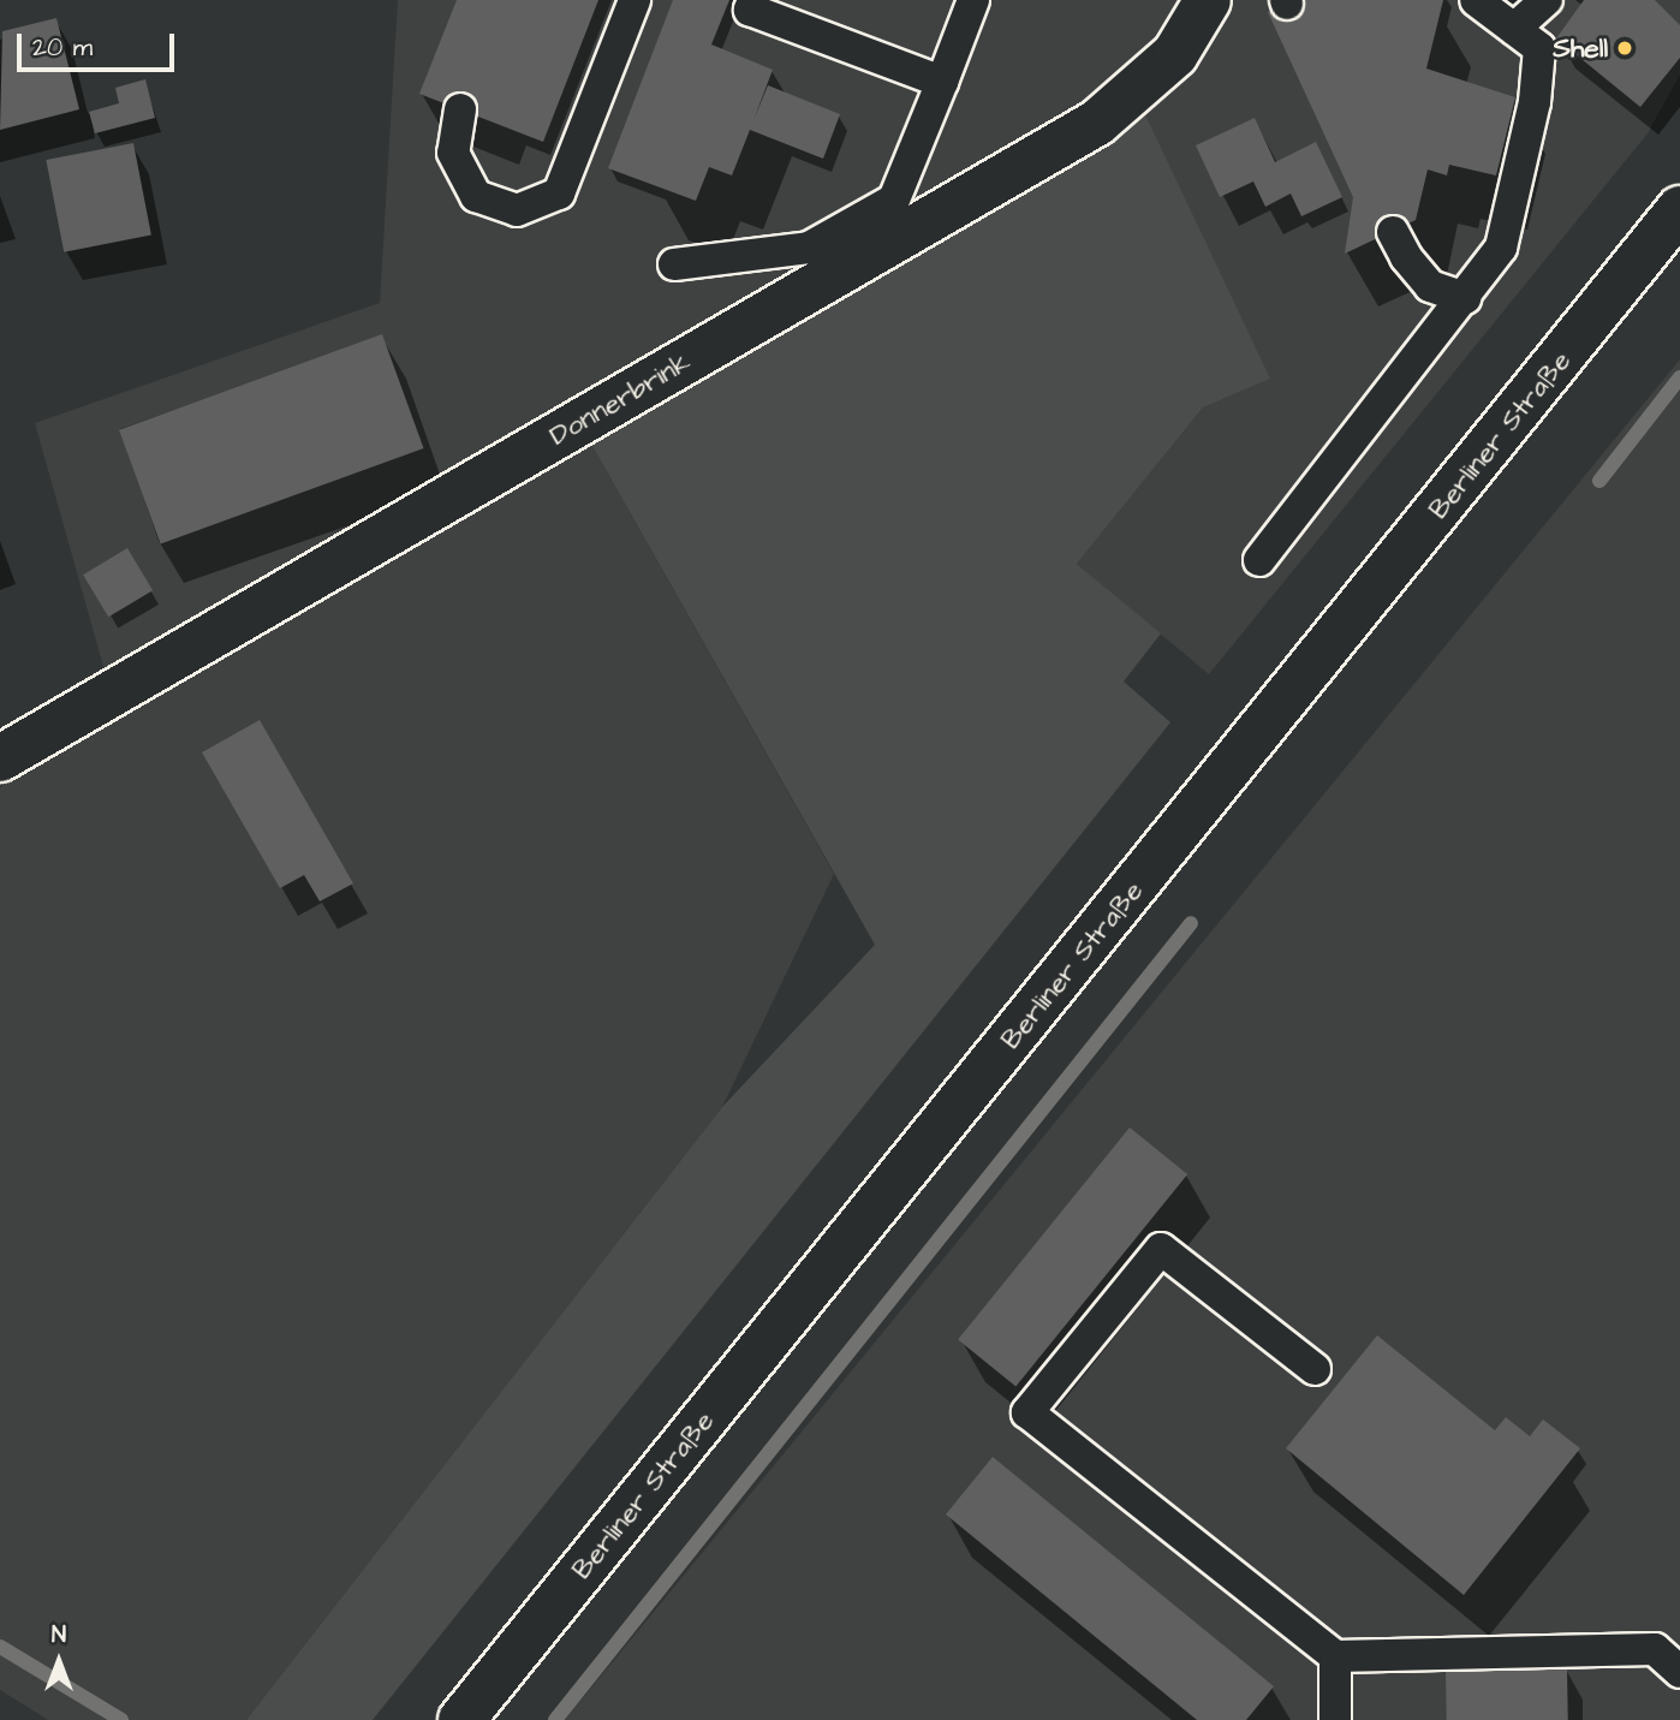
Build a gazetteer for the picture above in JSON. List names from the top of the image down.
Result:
{
  "streets": {
    "main road": ["Donnerbrink", "Berliner Straße"]
  },
  "places": ["Shell"],
  "scale_bar": "20 m",
  "north": "top"
}
